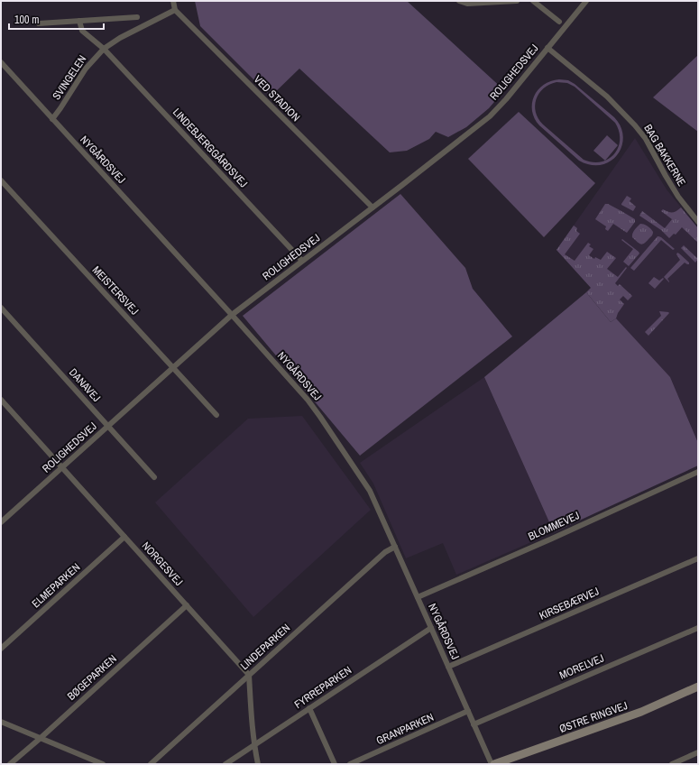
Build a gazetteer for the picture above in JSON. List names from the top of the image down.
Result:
{
  "streets": {
    "street": [
      "ROLIGHEDSVEJ",
      "SVINGELEN",
      "VED STADION",
      "LINDEBJERGGÅRDSVEJ",
      "BAG BAKKERNE",
      "NYGÅRDSVEJ",
      "MEISTERSVEJ",
      "DANAVEJ",
      "BLOMMEVEJ",
      "NORGESVEJ",
      "ELMEPARKEN",
      "KIRSEBÆRVEJ",
      "LINDEPARKEN",
      "MORELVEJ",
      "BØGEPARKEN",
      "FYRREPARKEN",
      "ØSTRE RINGVEJ",
      "GRANPARKEN"
    ]
  },
  "crossings": [
    ["ROLIGHEDSVEJ", "VED STADION"],
    ["ROLIGHEDSVEJ", "LINDEBJERGGÅRDSVEJ"],
    ["ROLIGHEDSVEJ", "BAG BAKKERNE"],
    ["ROLIGHEDSVEJ", "NYGÅRDSVEJ"],
    ["ROLIGHEDSVEJ", "MEISTERSVEJ"],
    ["ROLIGHEDSVEJ", "DANAVEJ"],
    ["ROLIGHEDSVEJ", "NORGESVEJ"],
    ["SVINGELEN", "VED STADION"],
    ["SVINGELEN", "LINDEBJERGGÅRDSVEJ"],
    ["SVINGELEN", "NYGÅRDSVEJ"],
    ["NYGÅRDSVEJ", "BLOMMEVEJ"],
    ["NYGÅRDSVEJ", "KIRSEBÆRVEJ"],
    ["NYGÅRDSVEJ", "LINDEPARKEN"],
    ["NYGÅRDSVEJ", "MORELVEJ"],
    ["NYGÅRDSVEJ", "FYRREPARKEN"],
    ["NYGÅRDSVEJ", "GRANPARKEN"],
    ["NORGESVEJ", "ELMEPARKEN"],
    ["NORGESVEJ", "LINDEPARKEN"],
    ["NORGESVEJ", "BØGEPARKEN"]
  ],
  "scale_bar": "100 m"
}
